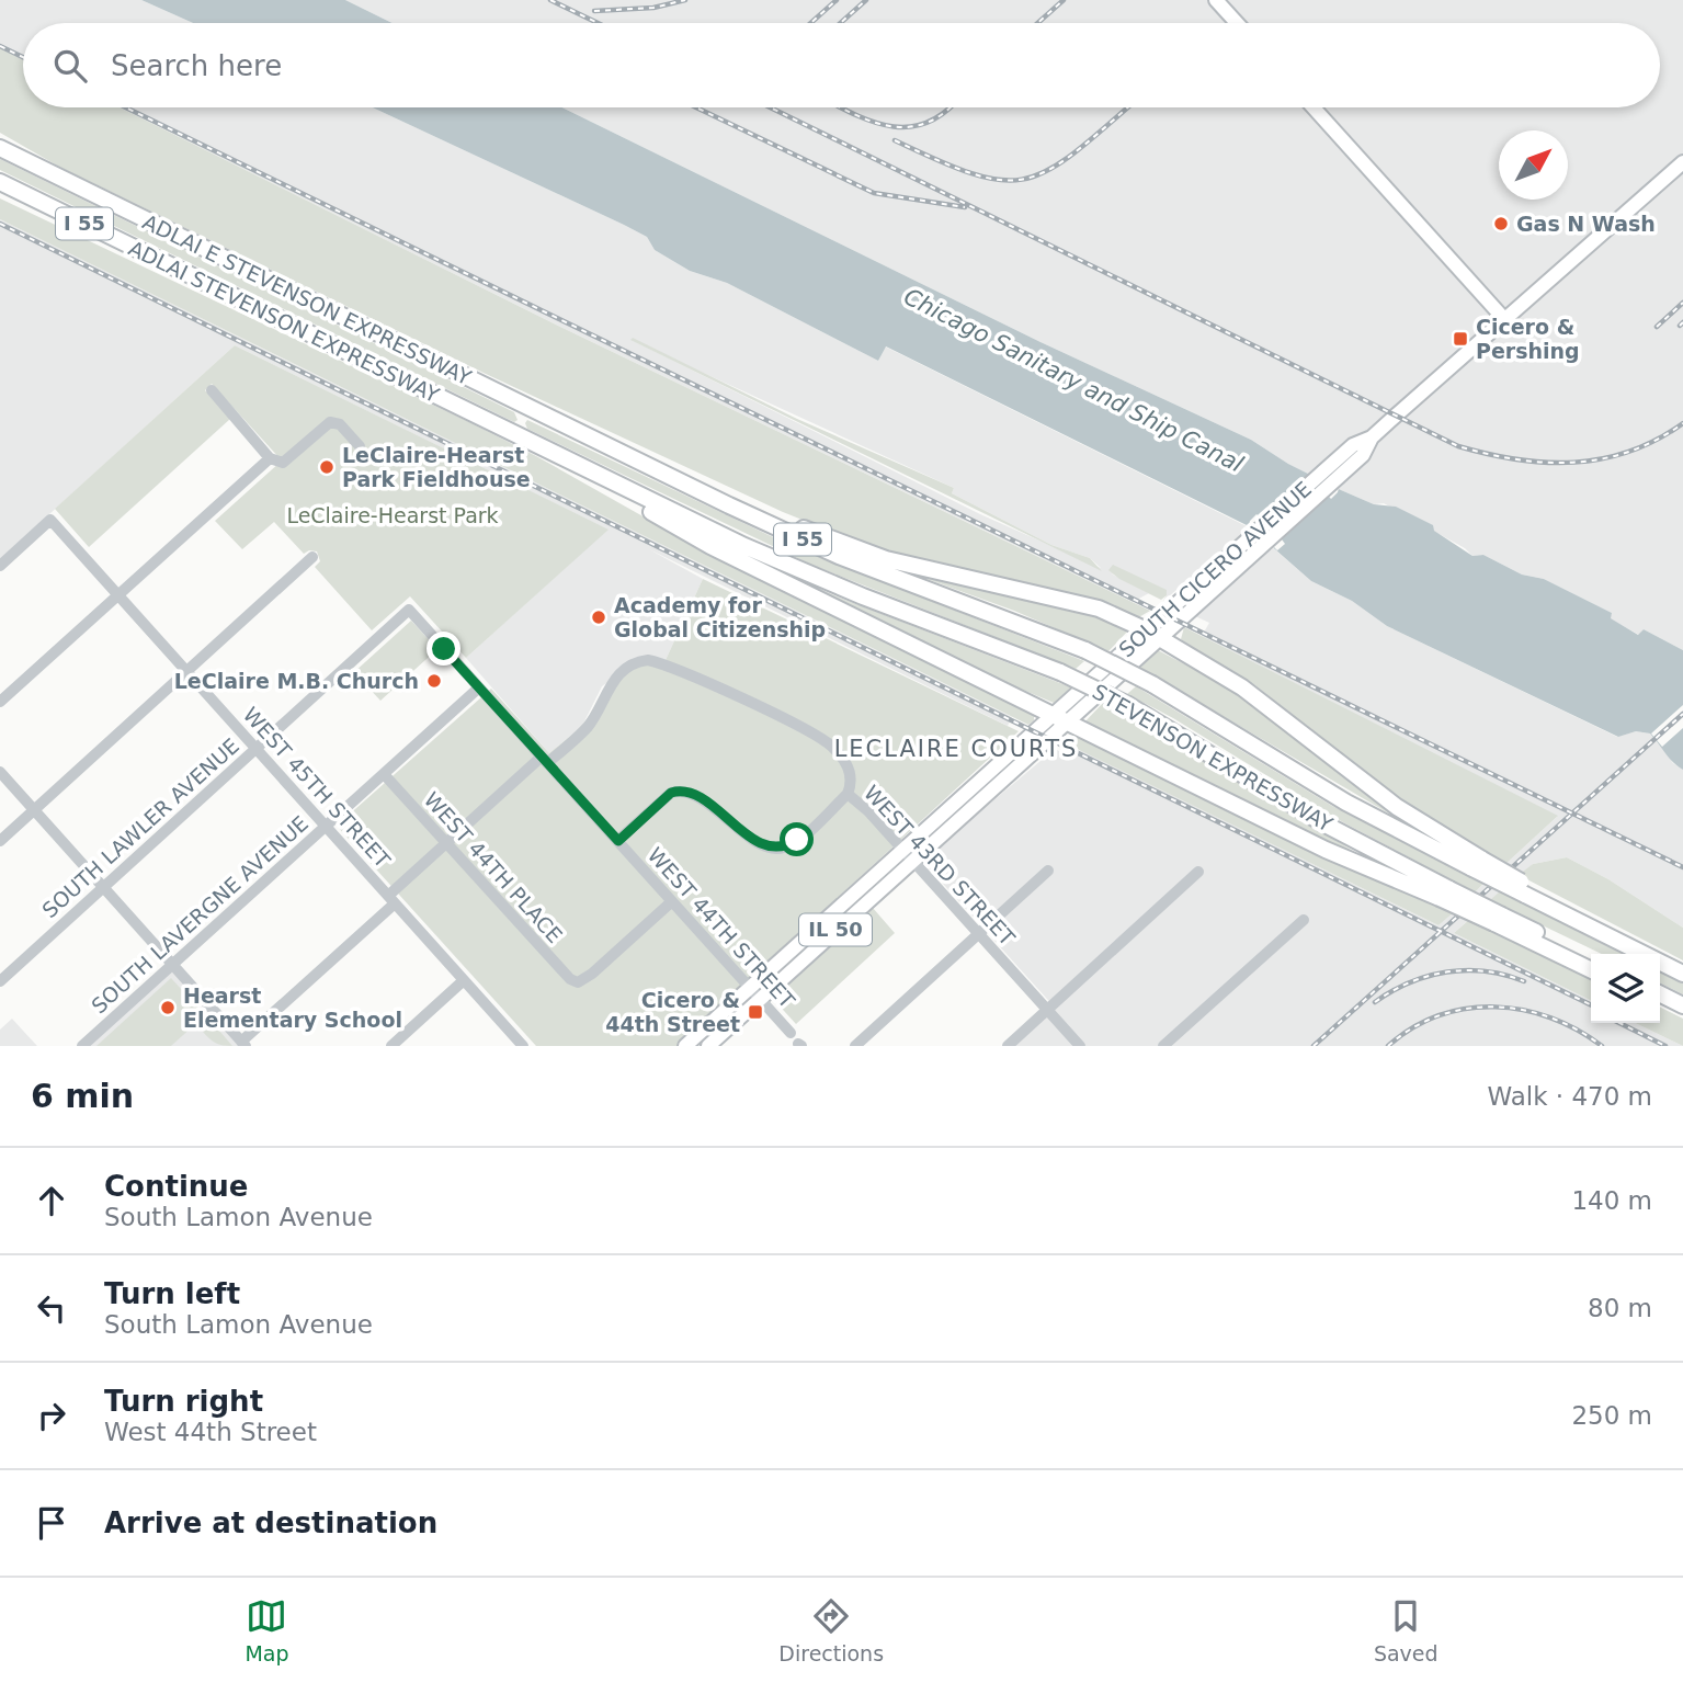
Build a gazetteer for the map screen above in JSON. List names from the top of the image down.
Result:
{
  "streets": {
    "highway": [
      "I 55",
      "ADLAI E STEVENSON EXPRESSWAY",
      "ADLAI STEVENSON EXPRESSWAY",
      "STEVENSON EXPRESSWAY"
    ],
    "main road": ["SOUTH CICERO AVENUE", "IL 50"],
    "street": [
      "WEST 45TH STREET",
      "SOUTH LAWLER AVENUE",
      "WEST 43RD STREET",
      "WEST 44TH PLACE",
      "SOUTH LAVERGNE AVENUE",
      "WEST 44TH STREET"
    ]
  },
  "crossings": [
    ["I 55", "ADLAI E STEVENSON EXPRESSWAY"],
    ["ADLAI E STEVENSON EXPRESSWAY", "STEVENSON EXPRESSWAY"],
    ["ADLAI STEVENSON EXPRESSWAY", "STEVENSON EXPRESSWAY"],
    ["SOUTH CICERO AVENUE", "WEST 43RD STREET"],
    ["SOUTH CICERO AVENUE", "WEST 44TH STREET"],
    ["WEST 45TH STREET", "SOUTH LAWLER AVENUE"],
    ["WEST 45TH STREET", "SOUTH LAVERGNE AVENUE"],
    ["SOUTH LAWLER AVENUE", "WEST 44TH STREET"],
    ["WEST 43RD STREET", "WEST 44TH STREET"],
    ["WEST 44TH PLACE", "SOUTH LAVERGNE AVENUE"],
    ["WEST 44TH PLACE", "WEST 44TH STREET"],
    ["SOUTH LAVERGNE AVENUE", "WEST 44TH STREET"]
  ],
  "districts": ["LECLAIRE COURTS"],
  "water": ["Chicago Sanitary and Ship Canal"],
  "parks": ["LeClaire-Hearst Park"],
  "places": {
    "other": [
      "Gas N Wash",
      "LeClaire-Hearst Park Fieldhouse",
      "Academy for Global Citizenship",
      "LeClaire M.B. Church",
      "Hearst Elementary School"
    ],
    "transit": ["Cicero & Pershing", "Cicero & 44th Street"]
  },
  "north": "top right",
  "page": {
    "search": "Search here",
    "heading": ["6 min", "Walk · 470 m"],
    "list": [
      ["Continue", "South Lamon Avenue", "140 m"],
      ["Turn left", "South Lamon Avenue", "80 m"],
      ["Turn right", "West 44th Street", "250 m"],
      "Arrive at destination"
    ],
    "nav": ["Map", "Directions", "Saved"]
  }
}
